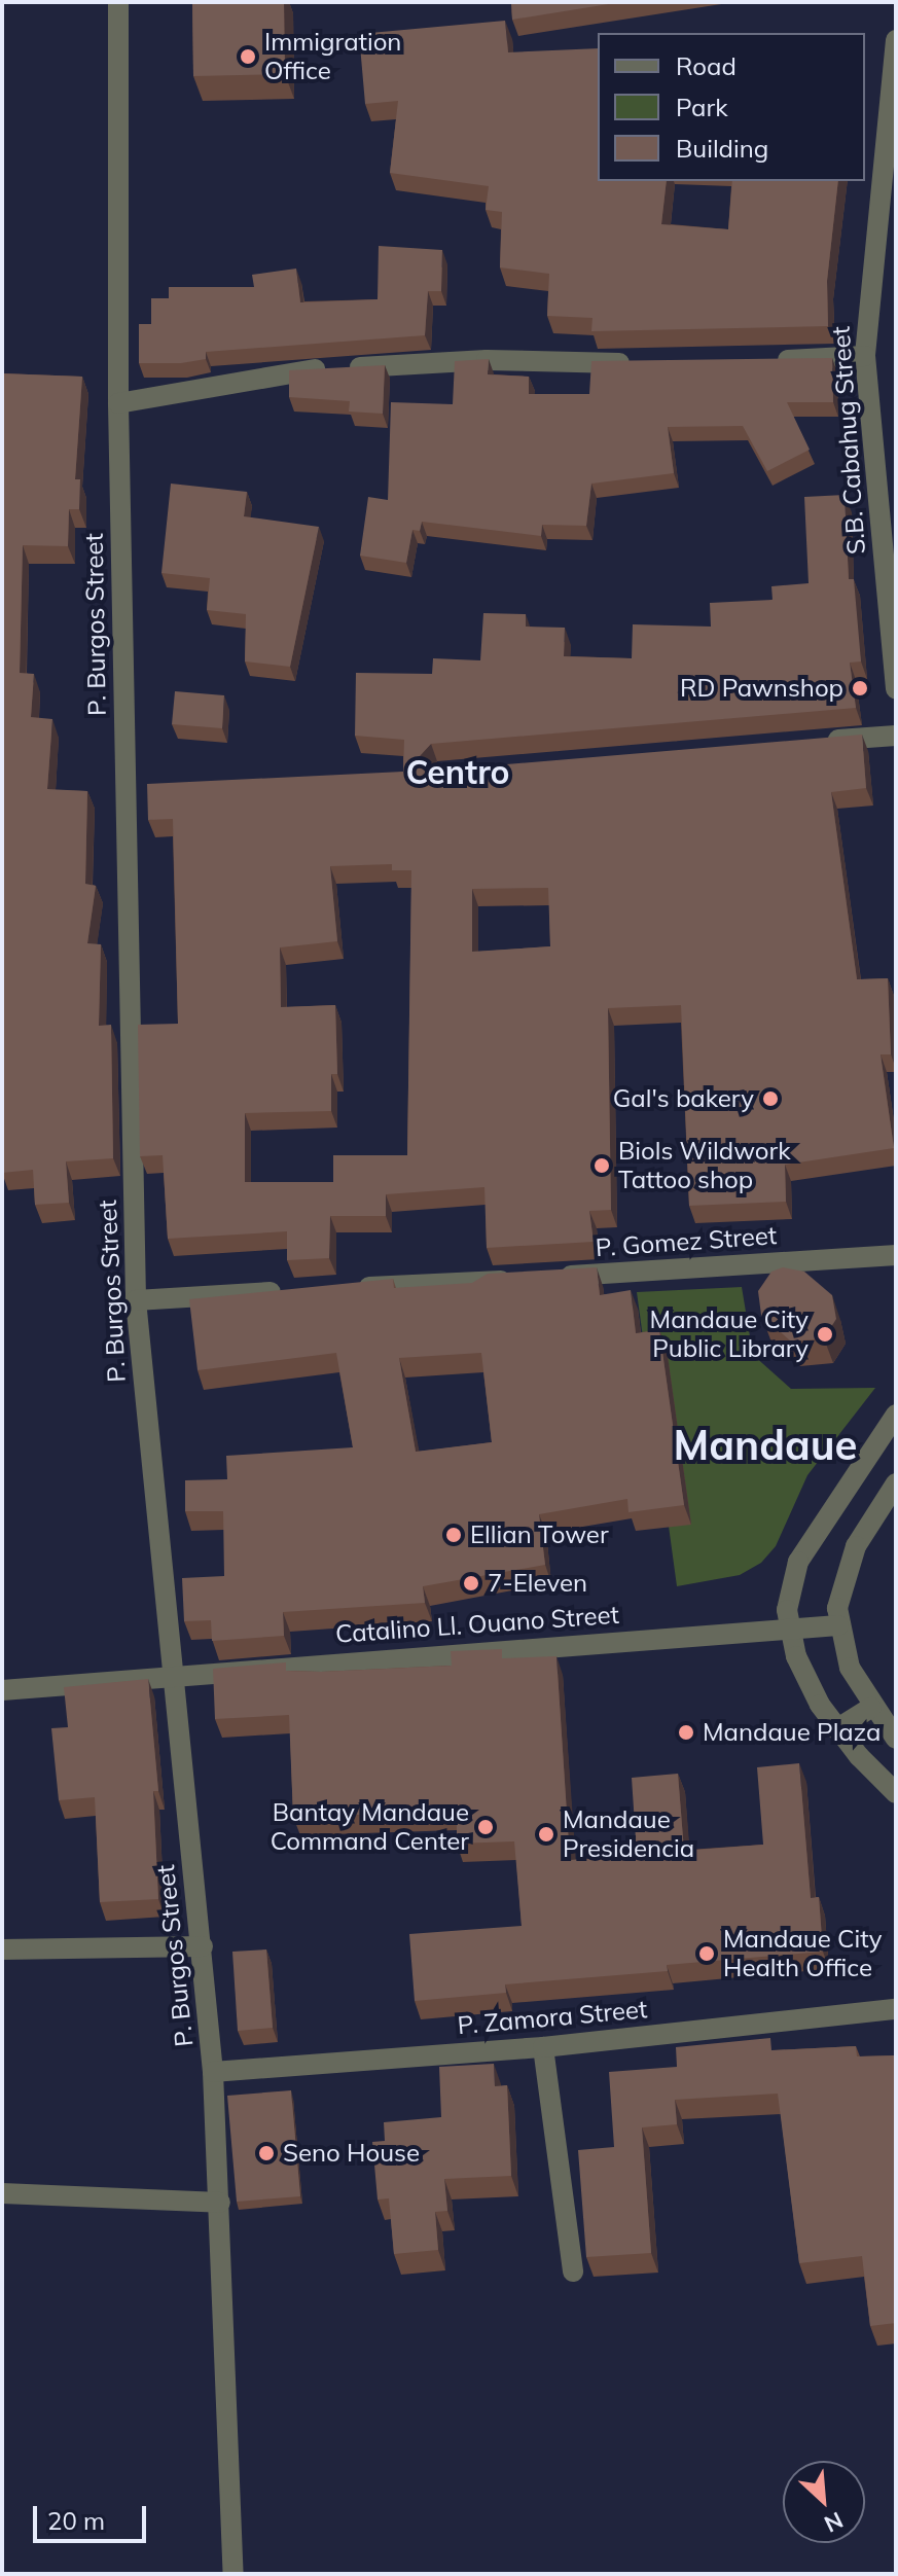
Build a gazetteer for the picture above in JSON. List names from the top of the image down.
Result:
{
  "streets": {
    "street": [
      "S.B. Cabahug Street",
      "P. Burgos Street",
      "P. Gomez Street",
      "Catalino Ll. Ouano Street",
      "P. Zamora Street"
    ]
  },
  "crossings": [
    ["P. Burgos Street", "Catalino Ll. Ouano Street"],
    ["P. Burgos Street", "P. Zamora Street"]
  ],
  "districts": ["Centro", "Mandaue"],
  "places": [
    "Immigration Office",
    "RD Pawnshop",
    "Gal's bakery",
    "Biols Wildwork Tattoo shop",
    "Mandaue City Public Library",
    "Ellian Tower",
    "7-Eleven",
    "Mandaue Plaza",
    "Bantay Mandaue Command Center",
    "Mandaue Presidencia",
    "Mandaue City Health Office",
    "Seno House"
  ],
  "legend": ["Road", "Park", "Building"],
  "scale_bar": "20 m",
  "north": "bottom right"
}
